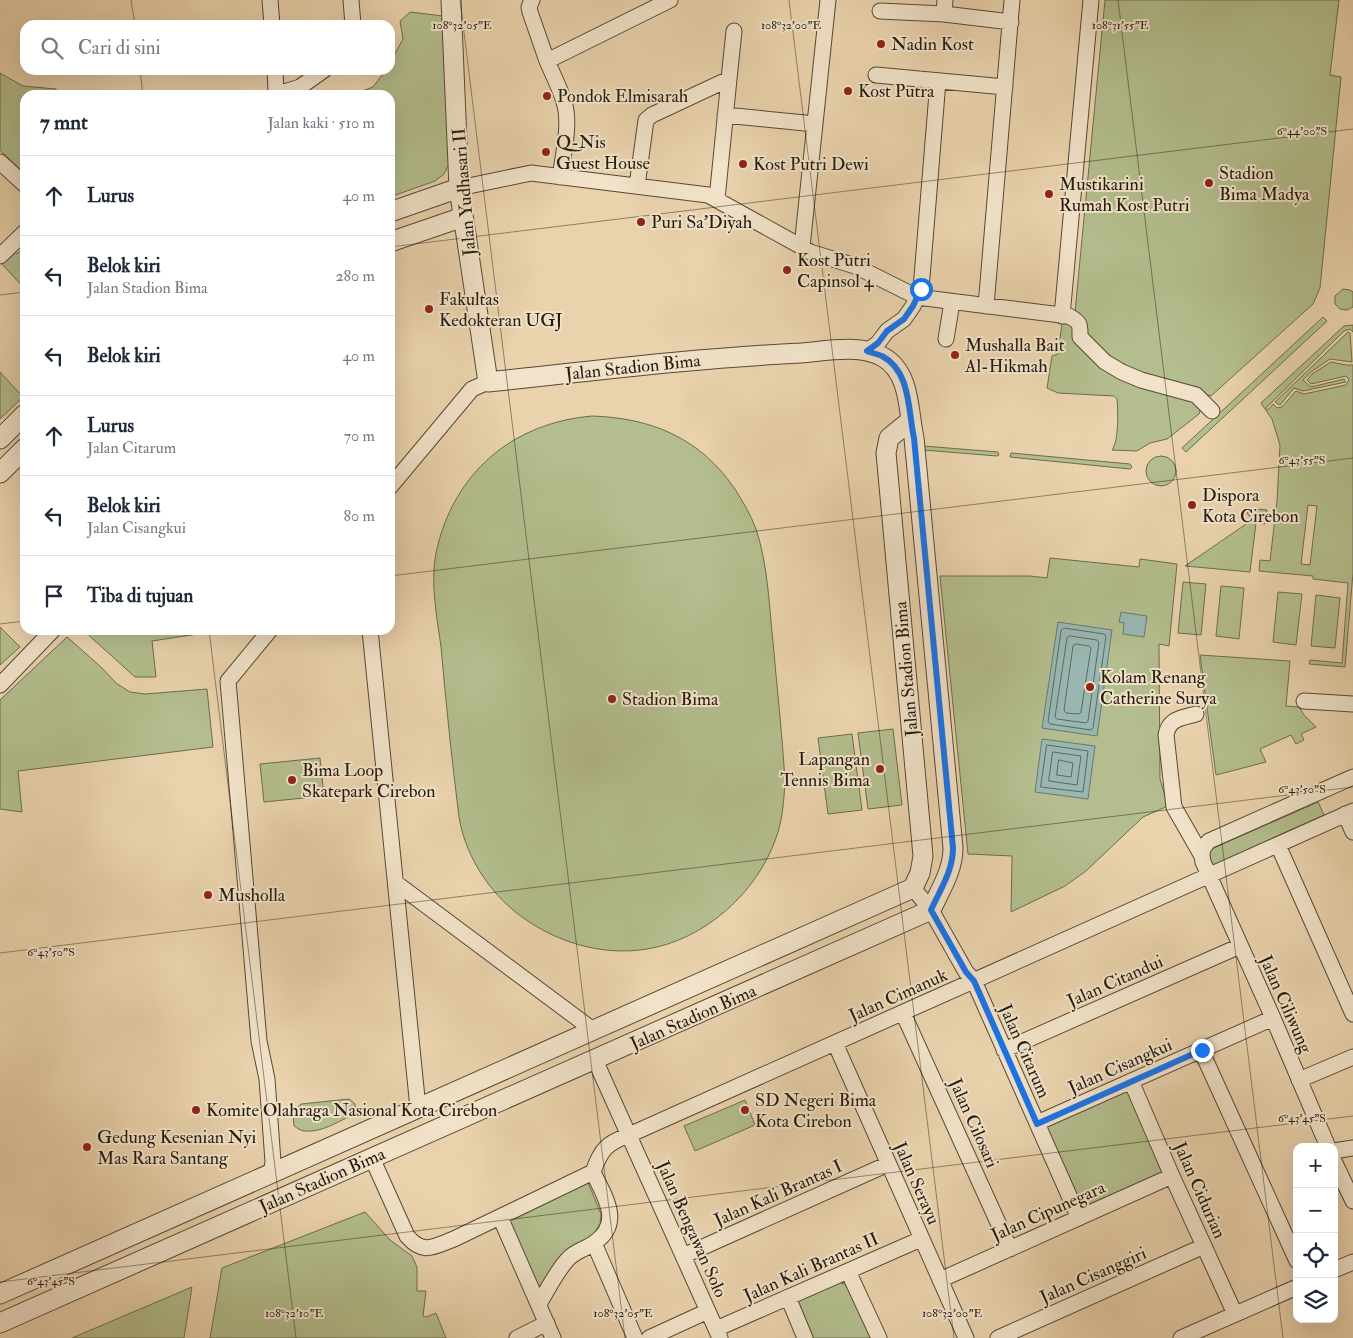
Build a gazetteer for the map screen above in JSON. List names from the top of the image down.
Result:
{
  "streets": {
    "street": [
      "Jalan Yudhasari II",
      "Jalan Stadion Bima",
      "Jalan Citandui",
      "Jalan Cimanuk",
      "Jalan Ciliwung",
      "Jalan Citarum",
      "Jalan Cisangkui",
      "Jalan Cilosari",
      "Jalan Serayu",
      "Jalan Cidurian",
      "Jalan Kali Brantas I",
      "Jalan Cipunegara",
      "Jalan Bengawan Solo",
      "Jalan Kali Brantas II",
      "Jalan Cisanggiri"
    ]
  },
  "crossings": [
    ["Jalan Yudhasari II", "Jalan Stadion Bima"],
    ["Jalan Stadion Bima", "Jalan Citarum"],
    ["Jalan Stadion Bima", "Jalan Bengawan Solo"],
    ["Jalan Citandui", "Jalan Ciliwung"],
    ["Jalan Citandui", "Jalan Citarum"],
    ["Jalan Cimanuk", "Jalan Ciliwung"],
    ["Jalan Cimanuk", "Jalan Citarum"],
    ["Jalan Cimanuk", "Jalan Cilosari"],
    ["Jalan Cimanuk", "Jalan Serayu"],
    ["Jalan Cimanuk", "Jalan Bengawan Solo"],
    ["Jalan Ciliwung", "Jalan Cisangkui"],
    ["Jalan Citarum", "Jalan Cisangkui"],
    ["Jalan Citarum", "Jalan Cipunegara"],
    ["Jalan Cisangkui", "Jalan Cidurian"],
    ["Jalan Cilosari", "Jalan Cipunegara"],
    ["Jalan Serayu", "Jalan Kali Brantas I"],
    ["Jalan Serayu", "Jalan Cipunegara"],
    ["Jalan Serayu", "Jalan Kali Brantas II"],
    ["Jalan Cidurian", "Jalan Cipunegara"],
    ["Jalan Cidurian", "Jalan Cisanggiri"],
    ["Jalan Kali Brantas I", "Jalan Bengawan Solo"],
    ["Jalan Bengawan Solo", "Jalan Kali Brantas II"]
  ],
  "places": [
    "Nadin Kost",
    "Kost Putra",
    "Pondok Elmisarah",
    "Q-Nis Guest House",
    "Kost Putri Dewi",
    "Stadion Bima Madya",
    "Mustikarini Rumah Kost Putri",
    "Puri Sa'Diyah",
    "Kost Putri Capinsol 4",
    "Fakultas Kedokteran UGJ",
    "Mushalla Bait Al-Hikmah",
    "Dispora Kota Cirebon",
    "Kolam Renang Catherine Surya",
    "Stadion Bima",
    "Lapangan Tennis Bima",
    "Bima Loop Skatepark Cirebon",
    "Musholla",
    "Komite Olahraga Nasional Kota Cirebon",
    "SD Negeri Bima Kota Cirebon",
    "Gedung Kesenian Nyi Mas Rara Santang"
  ],
  "page": {
    "search": "Cari di sini",
    "heading": ["7 mnt", "Jalan kaki · 510 m"],
    "list": [
      ["Lurus", "40 m"],
      ["Belok kiri", "Jalan Stadion Bima", "280 m"],
      ["Belok kiri", "40 m"],
      ["Lurus", "Jalan Citarum", "70 m"],
      ["Belok kiri", "Jalan Cisangkui", "80 m"],
      "Tiba di tujuan"
    ],
    "map_buttons": ["+", "−"]
  },
  "coordinates": [
    "108°32'05\"E",
    "108°32'00\"E",
    "108°31'55\"E",
    "6°44'00\"S",
    "6°43'55\"S",
    "6°43'50\"S",
    "6°43'45\"S",
    "108°32'10\"E"
  ]
}
